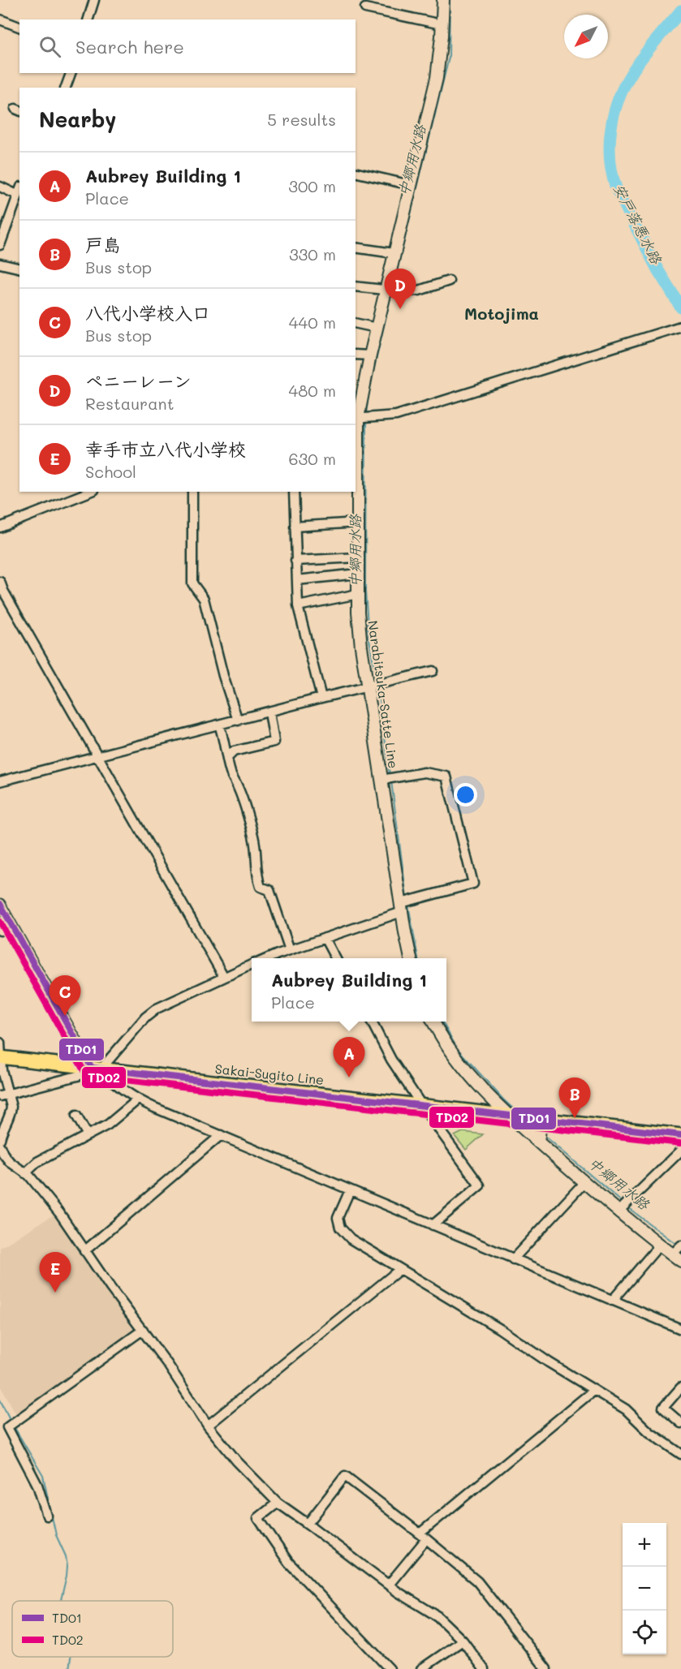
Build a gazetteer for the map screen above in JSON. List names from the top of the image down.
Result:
{
  "streets": {
    "main road": ["Narabitsuka-Satte Line", "Sakai-Sugito Line"]
  },
  "districts": ["Motojima"],
  "water": ["中郷用水路", "安戸落悪水路"],
  "lines": ["transit line TD01", "transit line TD02"],
  "legend": ["TD01", "TD02"],
  "north": "bottom left",
  "page": {
    "search": "Search here",
    "heading": ["Nearby", "5 results"],
    "list": [
      {
        "mark": "A",
        "name": "Aubrey Building 1",
        "note": "Place",
        "value": "300 m"
      },
      {
        "mark": "B",
        "name": "戸島",
        "note": "Bus stop",
        "value": "330 m"
      },
      {
        "mark": "C",
        "name": "八代小学校入口",
        "note": "Bus stop",
        "value": "440 m"
      },
      {
        "mark": "D",
        "name": "ペニーレーン",
        "note": "Restaurant",
        "value": "480 m"
      },
      {
        "mark": "E",
        "name": "幸手市立八代小学校",
        "note": "School",
        "value": "630 m"
      }
    ],
    "pins": [
      "D",
      "C",
      "A",
      "B",
      "E"
    ],
    "popup": ["Aubrey Building 1", "Place"],
    "map_buttons": ["+", "−"]
  }
}
